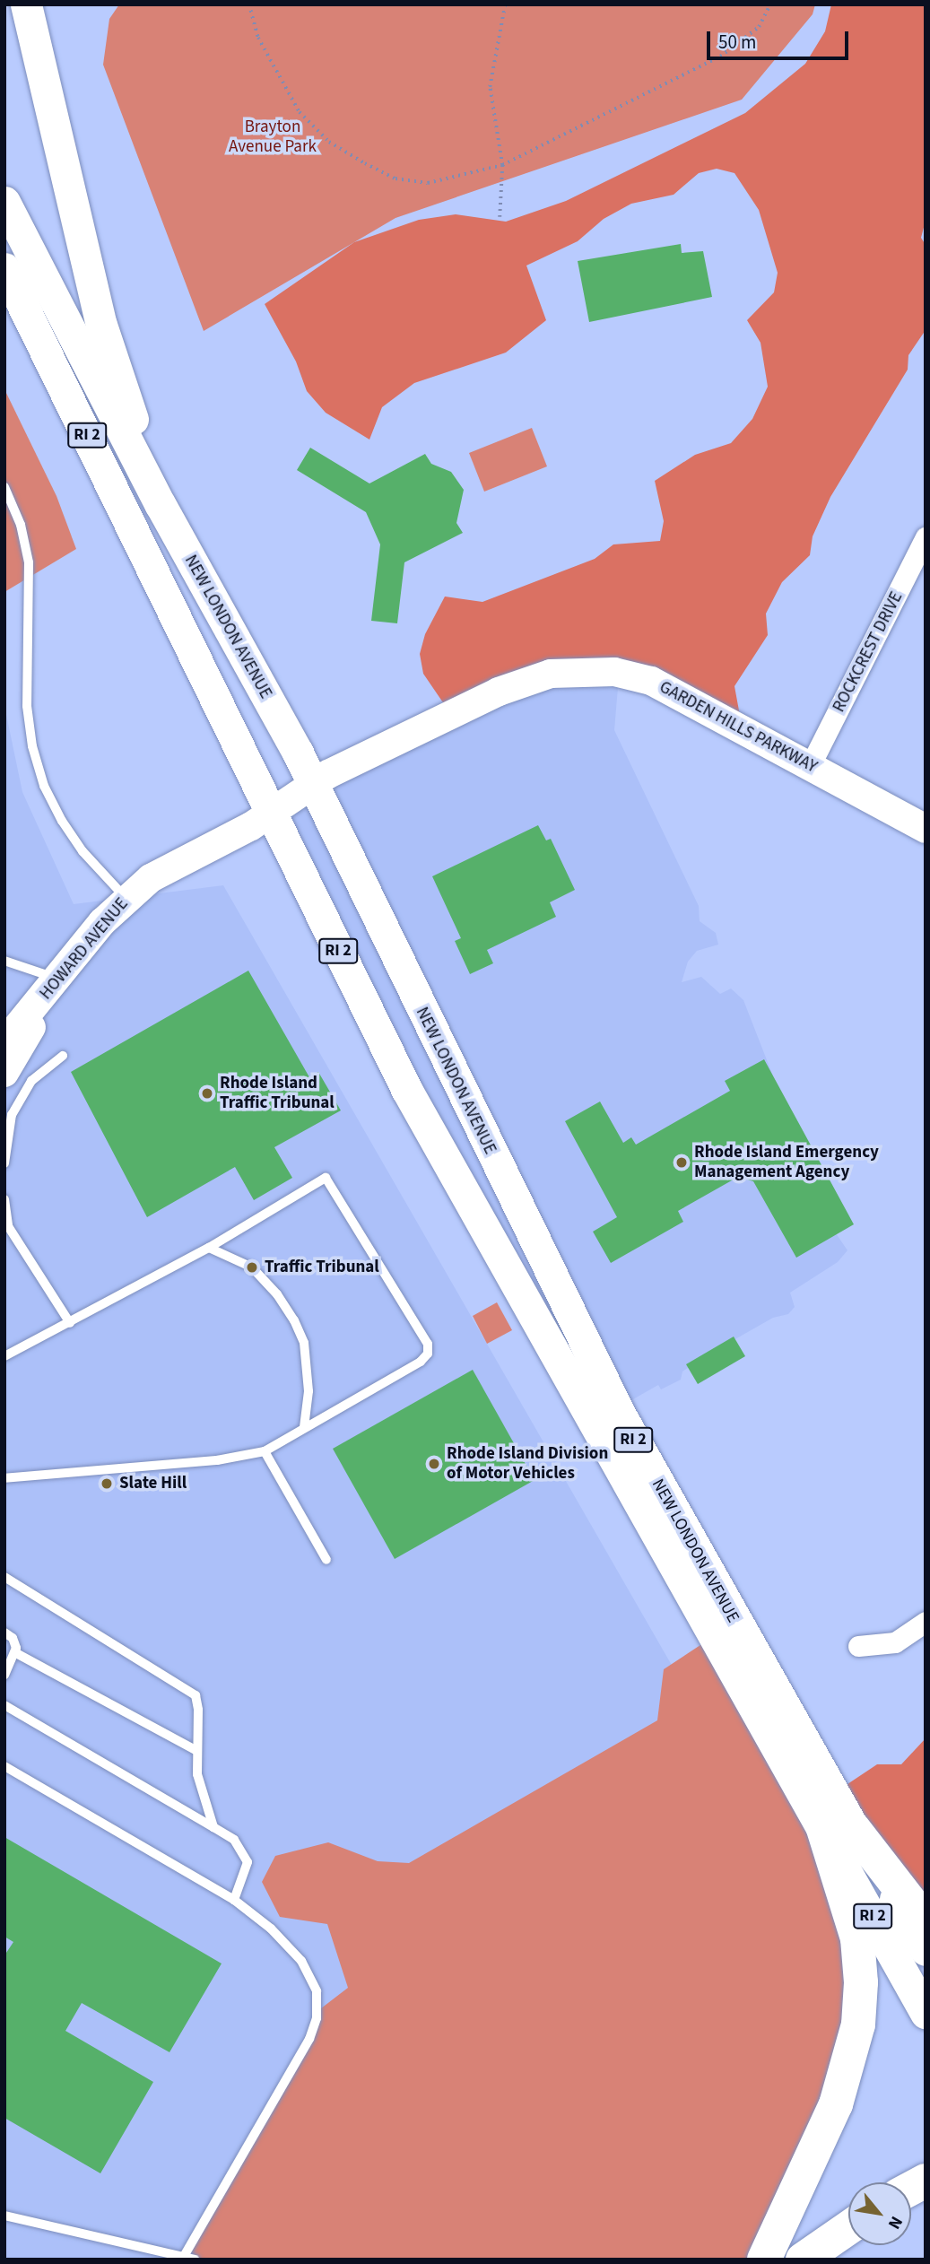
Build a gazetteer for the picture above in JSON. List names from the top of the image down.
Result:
{
  "streets": {
    "main road": ["RI 2", "NEW LONDON AVENUE"],
    "street": ["ROCKCREST DRIVE", "GARDEN HILLS PARKWAY", "HOWARD AVENUE"]
  },
  "crossings": [
    ["NEW LONDON AVENUE", "GARDEN HILLS PARKWAY"],
    ["NEW LONDON AVENUE", "HOWARD AVENUE"],
    ["ROCKCREST DRIVE", "GARDEN HILLS PARKWAY"],
    ["GARDEN HILLS PARKWAY", "HOWARD AVENUE"]
  ],
  "parks": ["Brayton Avenue Park"],
  "places": [
    "Rhode Island Traffic Tribunal",
    "Rhode Island Emergency Management Agency",
    "Traffic Tribunal",
    "Rhode Island Division of Motor Vehicles",
    "Slate Hill"
  ],
  "scale_bar": "50 m",
  "north": "bottom right"
}
